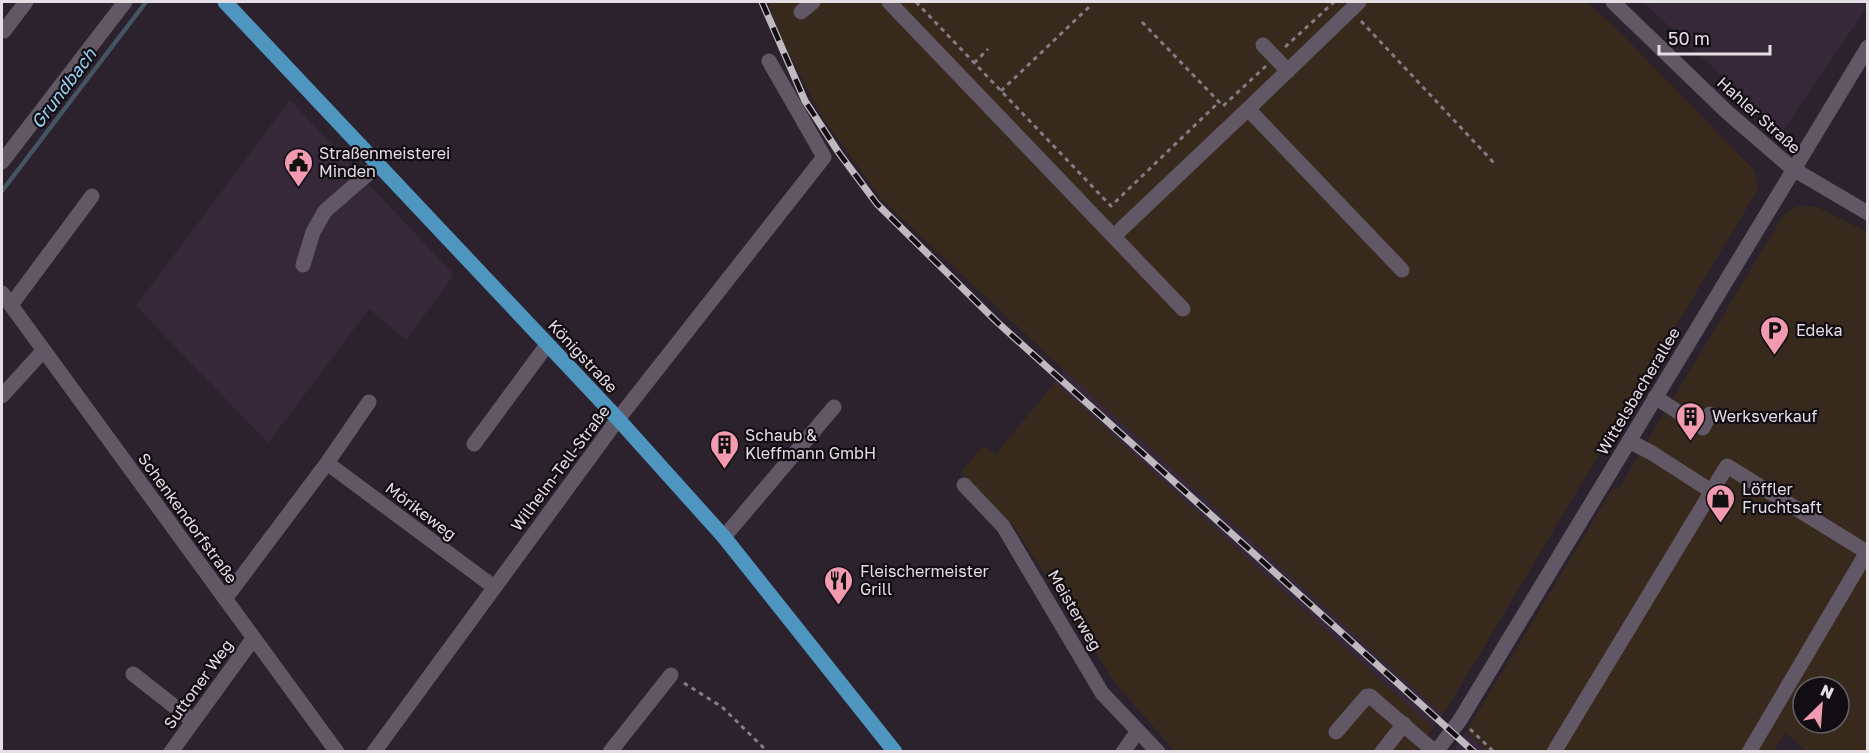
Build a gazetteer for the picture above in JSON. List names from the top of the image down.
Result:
{
  "streets": {
    "main road": ["Königstraße"],
    "street": [
      "Hahler Straße",
      "Wittelsbacherallee",
      "Wilhelm-Tell-Straße",
      "Mörikeweg",
      "Schenkendorfstraße",
      "Meisterweg",
      "Suttoner Weg"
    ]
  },
  "crossings": [
    ["Hahler Straße", "Wittelsbacherallee"],
    ["Königstraße", "Wilhelm-Tell-Straße"],
    ["Wilhelm-Tell-Straße", "Mörikeweg"],
    ["Schenkendorfstraße", "Suttoner Weg"]
  ],
  "water": ["Grundbach"],
  "places": {
    "public building": ["Straßenmeisterei Minden"],
    "parking": ["Edeka"],
    "building": ["Werksverkauf", "Schaub & Kleffmann GmbH"],
    "shop": ["Löffler Fruchtsaft"],
    "restaurant": ["Fleischermeister Grill"]
  },
  "scale_bar": "50 m",
  "north": "top right"
}
